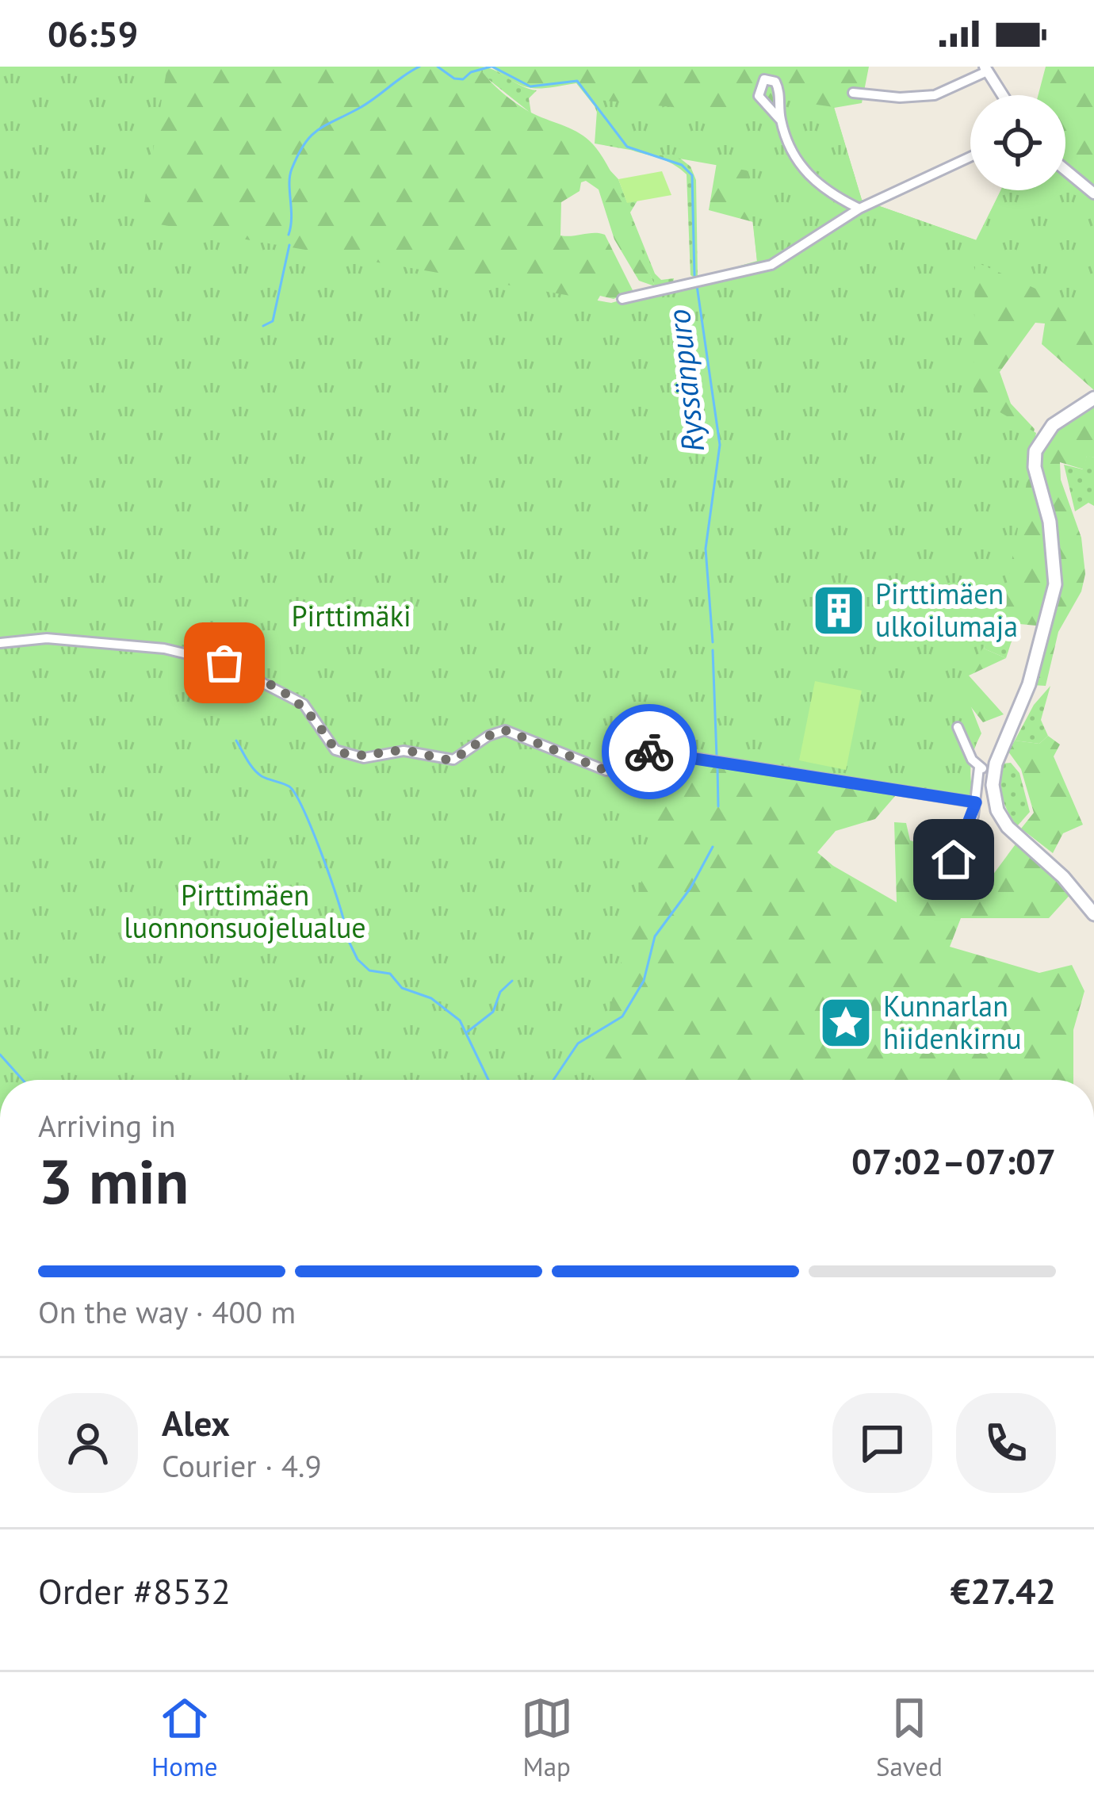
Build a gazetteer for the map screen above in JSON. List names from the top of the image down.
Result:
{
  "water": ["Ryssänpuro"],
  "parks": ["Pirttimäki", "Pirttimäen luonnonsuojelualue"],
  "places": {
    "building": ["Pirttimäen ulkoilumaja"],
    "place": ["Kunnarlan hiidenkirnu"]
  },
  "page": {
    "status": "06:59",
    "heading": ["3 min", "Arriving in", "07:02–07:07"],
    "panel": [
      "Alex",
      "Courier · 4.9",
      "Order #8532",
      "€27.42"
    ],
    "bar": "On the way · 400 m",
    "tabs": ["Home", "Map", "Saved"]
  }
}
